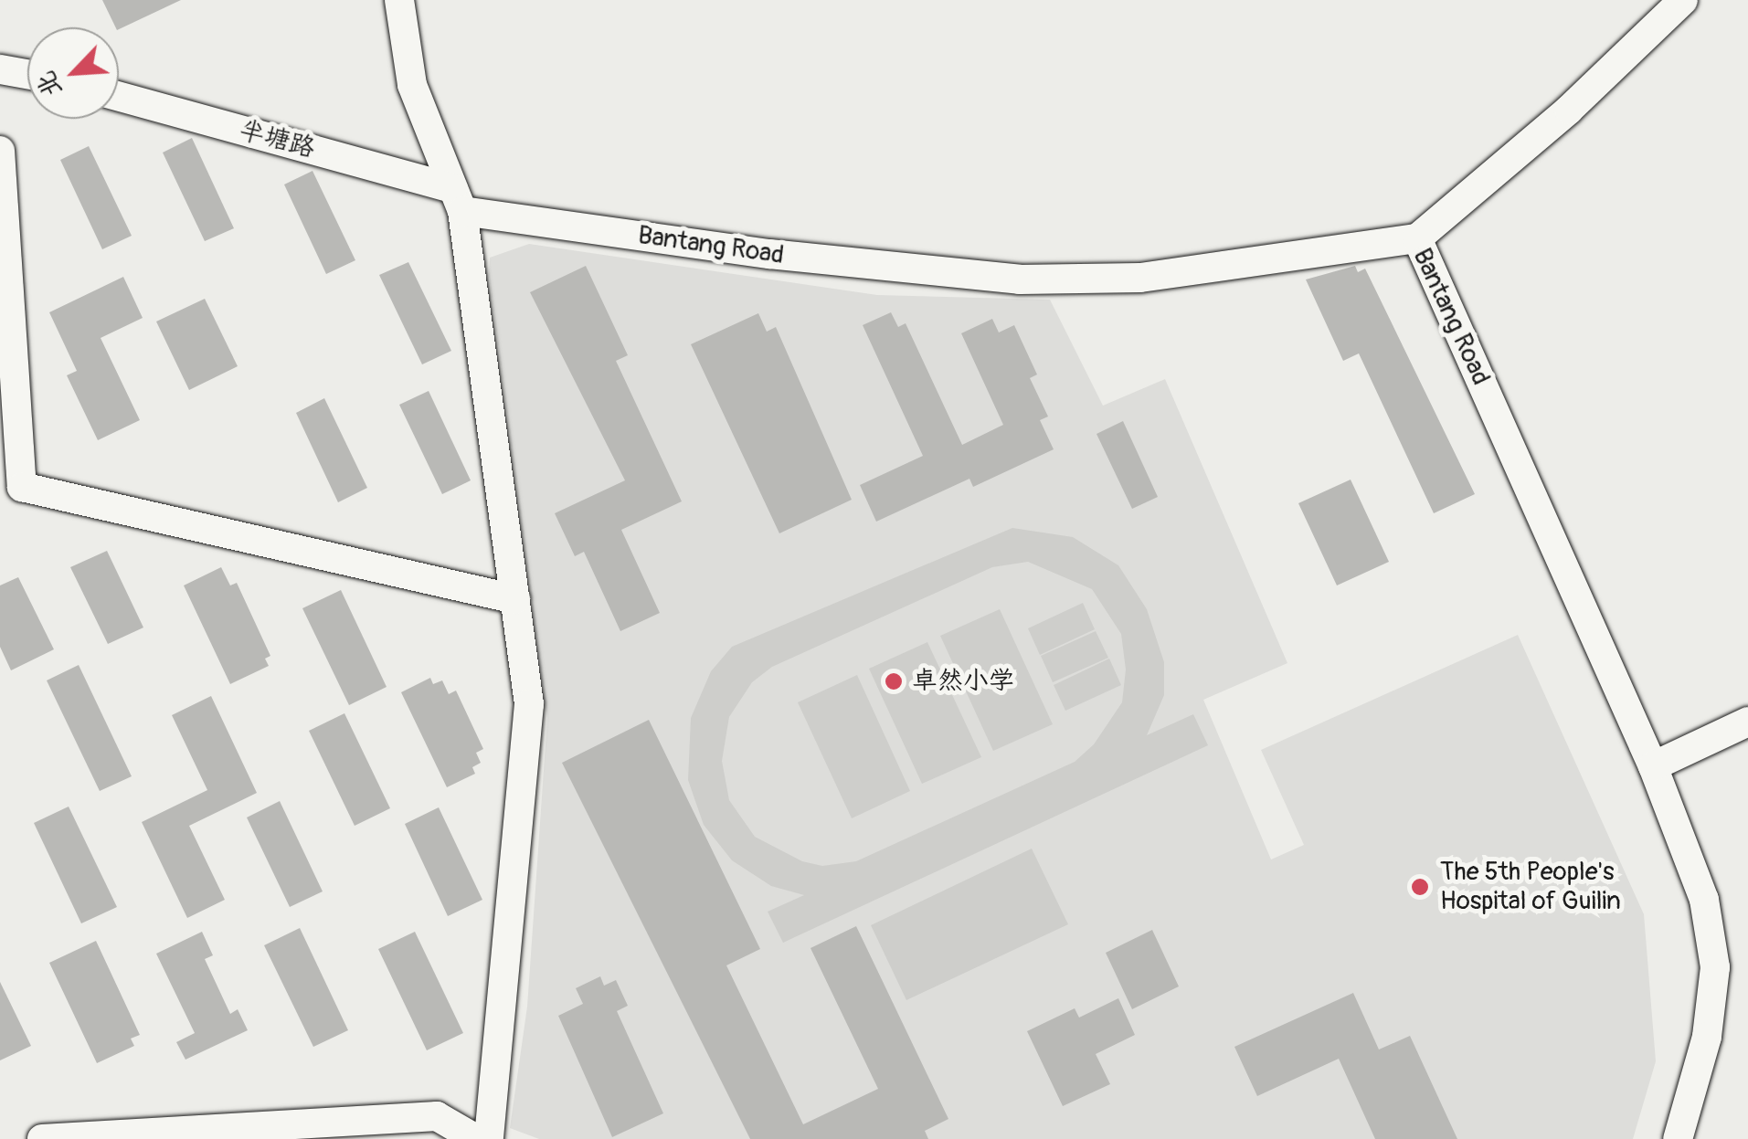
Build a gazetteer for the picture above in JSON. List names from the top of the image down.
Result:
{
  "streets": {
    "street": ["半塘路", "Bantang Road"]
  },
  "crossings": [
    ["半塘路", "Bantang Road"]
  ],
  "places": ["卓然小学", "The 5th People's Hospital of Guilin"],
  "north": "bottom left"
}
